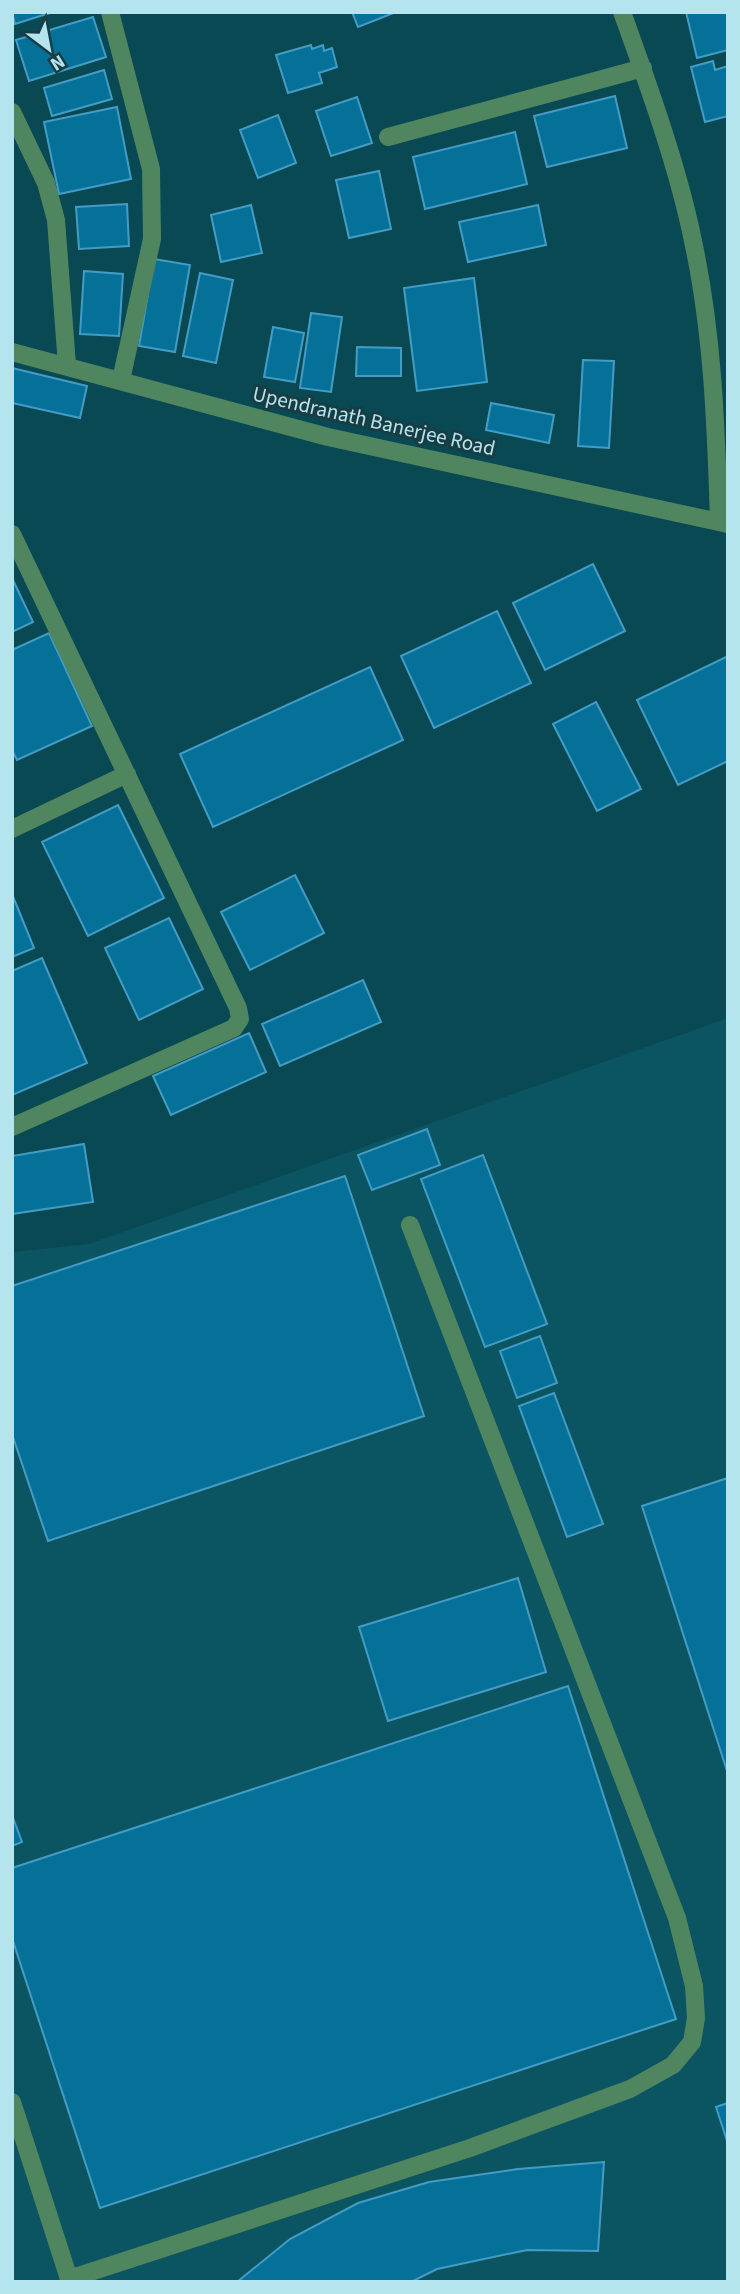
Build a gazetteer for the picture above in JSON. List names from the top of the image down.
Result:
{
  "streets": {
    "street": ["Upendranath Banerjee Road"]
  },
  "north": "bottom right"
}
